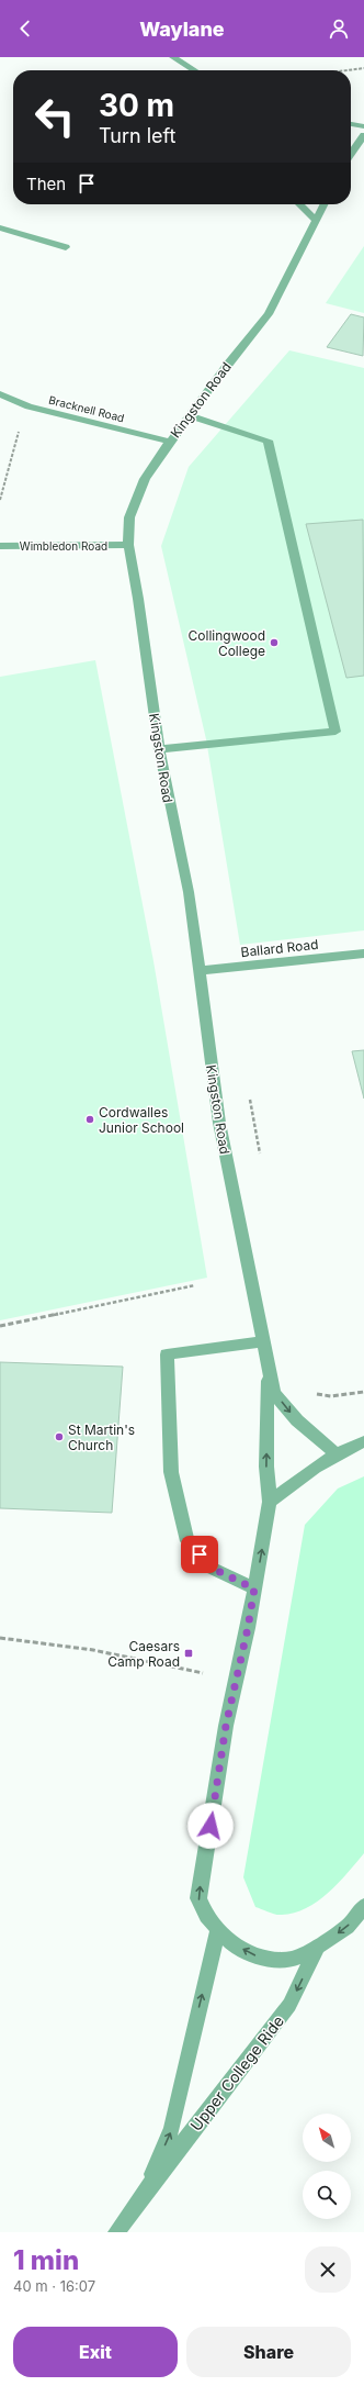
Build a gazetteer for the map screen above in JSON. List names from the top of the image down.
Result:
{
  "streets": {
    "street": [
      "Kingston Road",
      "Bracknell Road",
      "Wimbledon Road",
      "Ballard Road",
      "Upper College Ride"
    ]
  },
  "crossings": [
    ["Kingston Road", "Bracknell Road"],
    ["Kingston Road", "Wimbledon Road"],
    ["Kingston Road", "Ballard Road"]
  ],
  "places": {
    "other": ["Collingwood College", "Cordwalles Junior School", "St Martin's Church"],
    "transit": ["Caesars Camp Road"]
  },
  "north": "top left",
  "page": {
    "header": "Waylane",
    "turn": ["30 m", "Turn left"],
    "then": "Then",
    "heading": ["1 min", "40 m · 16:07"],
    "buttons": ["Exit", "Share"]
  }
}
